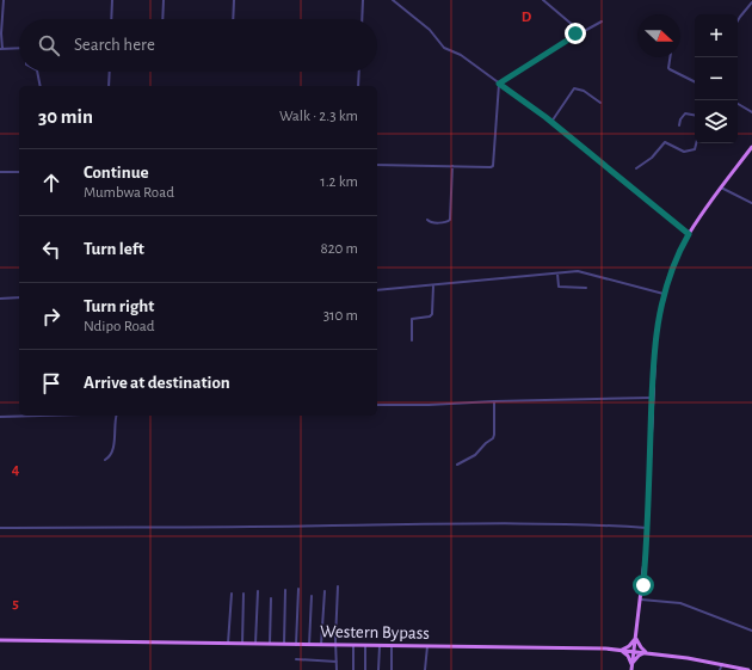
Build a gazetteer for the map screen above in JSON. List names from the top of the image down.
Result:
{
  "streets": {
    "main road": ["Western Bypass"]
  },
  "north": "right",
  "page": {
    "map_buttons": ["+", "−"],
    "search": "Search here",
    "heading": ["30 min", "Walk · 2.3 km"],
    "list": [
      ["Continue", "Mumbwa Road", "1.2 km"],
      ["Turn left", "820 m"],
      ["Turn right", "Ndipo Road", "310 m"],
      "Arrive at destination"
    ]
  },
  "grid": {
    "columns": ["D"],
    "rows": ["4", "5"]
  }
}
